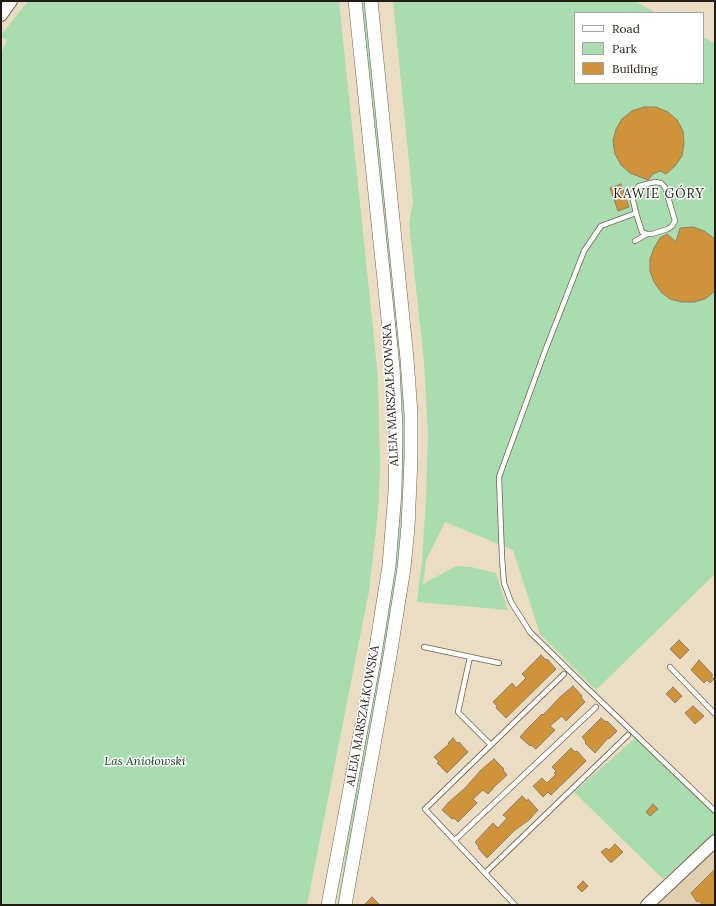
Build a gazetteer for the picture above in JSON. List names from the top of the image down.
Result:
{
  "streets": {
    "main road": ["ALEJA MARSZAŁKOWSKA"]
  },
  "districts": ["KAWIE GÓRY"],
  "parks": ["Las Aniołowski"],
  "legend": ["Road", "Park", "Building"]
}
